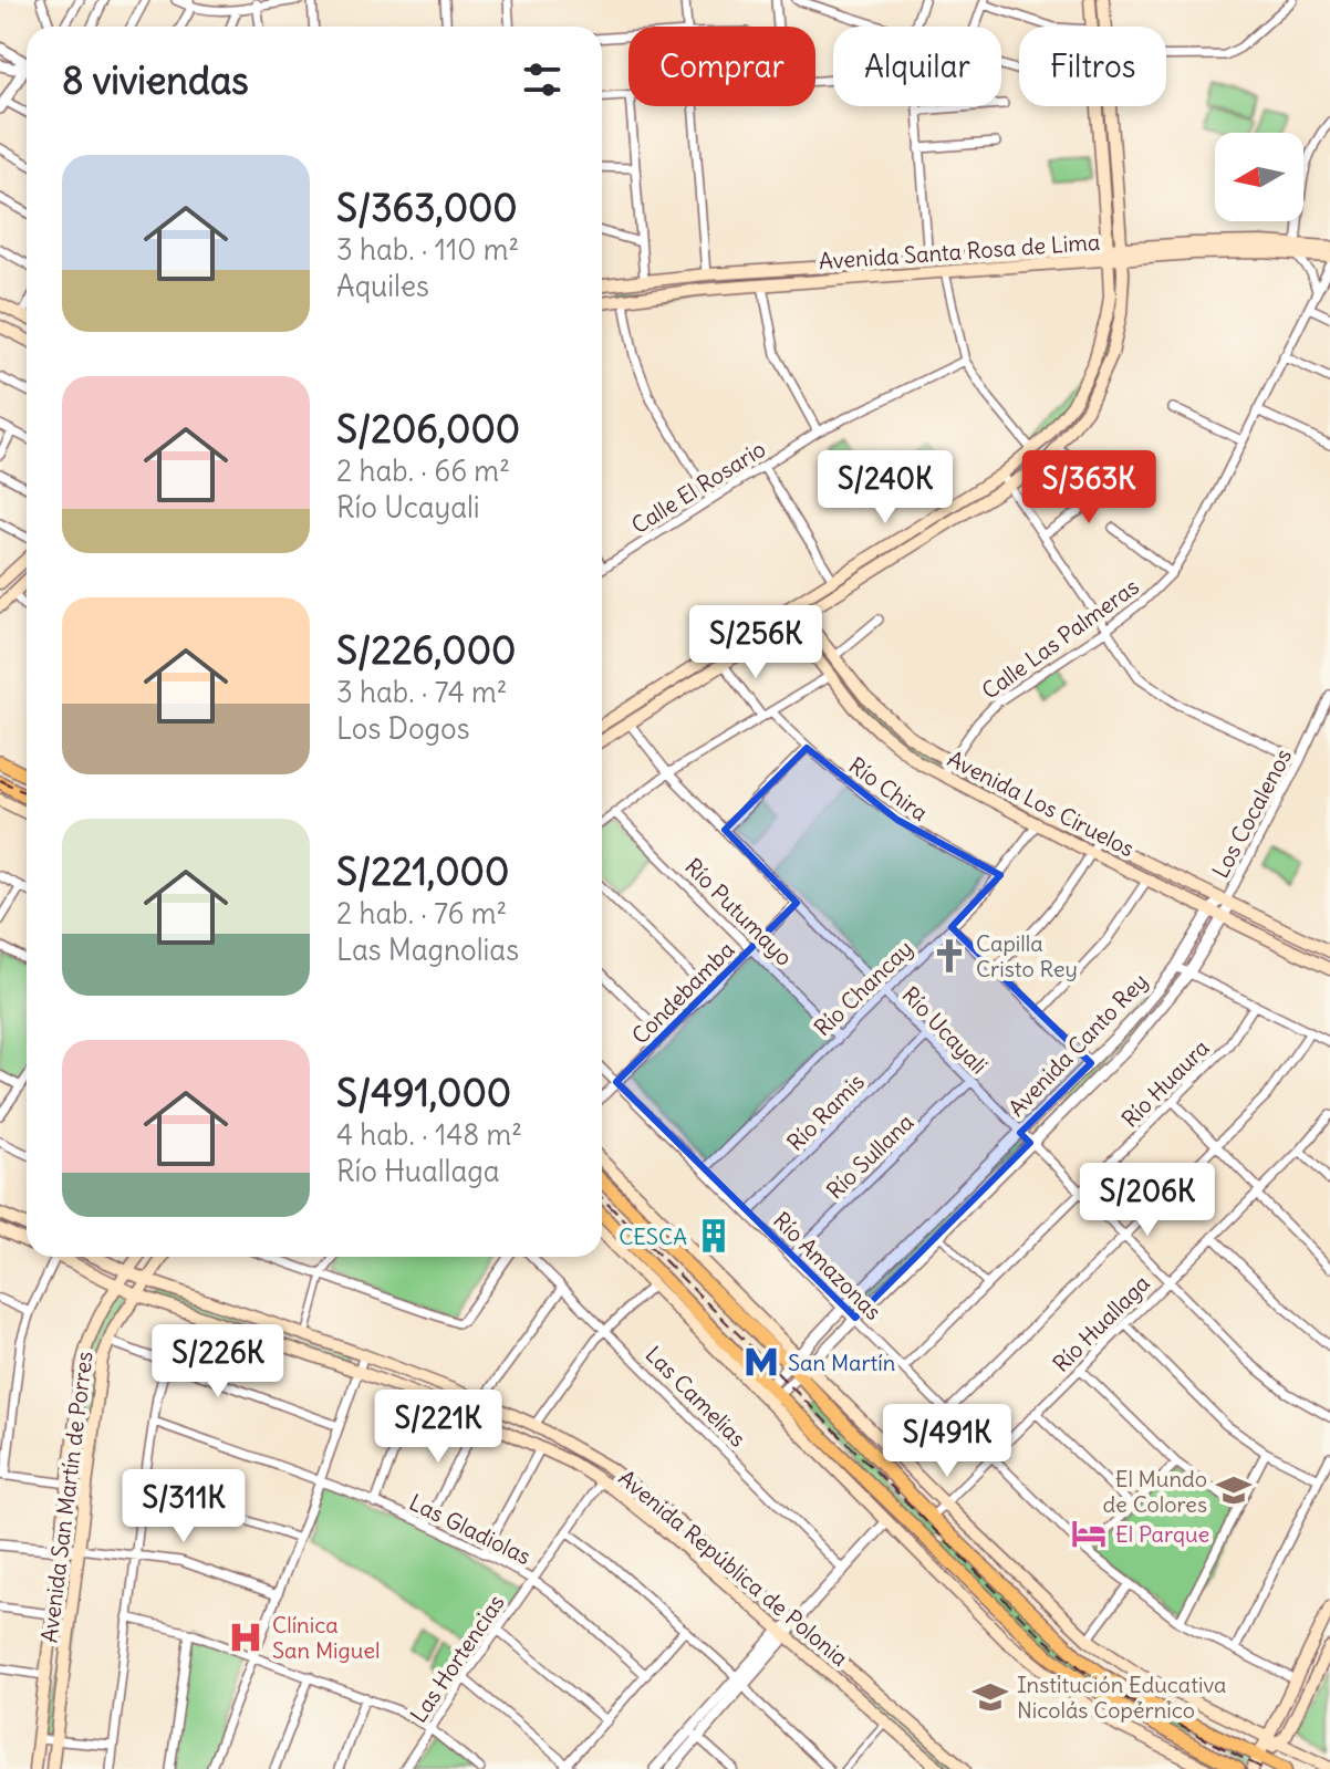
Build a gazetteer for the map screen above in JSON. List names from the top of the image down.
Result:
{
  "streets": {
    "main road": [
      "Avenida Santa Rosa de Lima",
      "Avenida Los Ciruelos",
      "Avenida San Martín de Porres",
      "Avenida República de Polonia"
    ],
    "street": [
      "Calle El Rosario",
      "Calle Las Palmeras",
      "Río Chira",
      "Los Cocalenos",
      "Río Putumayo",
      "Río Chancay",
      "Condebamba",
      "Río Ucayali",
      "Avenida Canto Rey",
      "Río Huaura",
      "Río Ramis",
      "Río Sullana",
      "Río Amazonas",
      "Río Huallaga",
      "Las Camelias",
      "Las Gladiolas",
      "Las Hortencias"
    ]
  },
  "crossings": [
    ["Calle Las Palmeras", "Avenida Los Ciruelos"],
    ["Río Chira", "Río Chancay"],
    ["Avenida Los Ciruelos", "Los Cocalenos"],
    ["Avenida Los Ciruelos", "Río Chancay"],
    ["Avenida Los Ciruelos", "Avenida Canto Rey"],
    ["Los Cocalenos", "Avenida Canto Rey"],
    ["Río Putumayo", "Río Chancay"],
    ["Río Putumayo", "Condebamba"],
    ["Río Chancay", "Río Ucayali"],
    ["Río Chancay", "Río Amazonas"],
    ["Condebamba", "Río Ucayali"],
    ["Condebamba", "Río Amazonas"],
    ["Río Ucayali", "Avenida Canto Rey"],
    ["Río Ucayali", "Río Huaura"],
    ["Río Ucayali", "Río Ramis"],
    ["Río Ucayali", "Río Sullana"],
    ["Río Ucayali", "Río Huallaga"],
    ["Avenida Canto Rey", "Río Amazonas"],
    ["Río Huaura", "Río Amazonas"],
    ["Río Ramis", "Río Amazonas"],
    ["Río Sullana", "Río Amazonas"],
    ["Río Amazonas", "Río Huallaga"],
    ["Avenida San Martín de Porres", "Avenida República de Polonia"],
    ["Las Gladiolas", "Las Hortencias"],
    ["Avenida República de Polonia", "Las Hortencias"]
  ],
  "places": {
    "church": ["Capilla Cristo Rey"],
    "building": ["CESCA"],
    "metro station": ["San Martín"],
    "school or university": ["El Mundo de Colores", "Institución Educativa Nicolás Copérnico"],
    "hotel": ["El Parque"],
    "hospital": ["Clínica San Miguel"]
  },
  "north": "left",
  "page": {
    "chip": ["Comprar", "Alquilar", "Filtros"],
    "heading": "8 viviendas",
    "list": [
      {
        "name": "S/363,000",
        "note": "3 hab. · 110 m² · Aquiles"
      },
      {
        "name": "S/206,000",
        "note": "2 hab. · 66 m² · Río Ucayali"
      },
      {
        "name": "S/226,000",
        "note": "3 hab. · 74 m² · Los Dogos"
      },
      {
        "name": "S/221,000",
        "note": "2 hab. · 76 m² · Las Magnolias"
      },
      {
        "name": "S/491,000",
        "note": "4 hab. · 148 m² · Río Huallaga"
      }
    ],
    "price": [
      "S/240K",
      "S/363K",
      "S/256K",
      "S/206K",
      "S/226K",
      "S/221K",
      "S/491K",
      "S/311K"
    ]
  }
}
